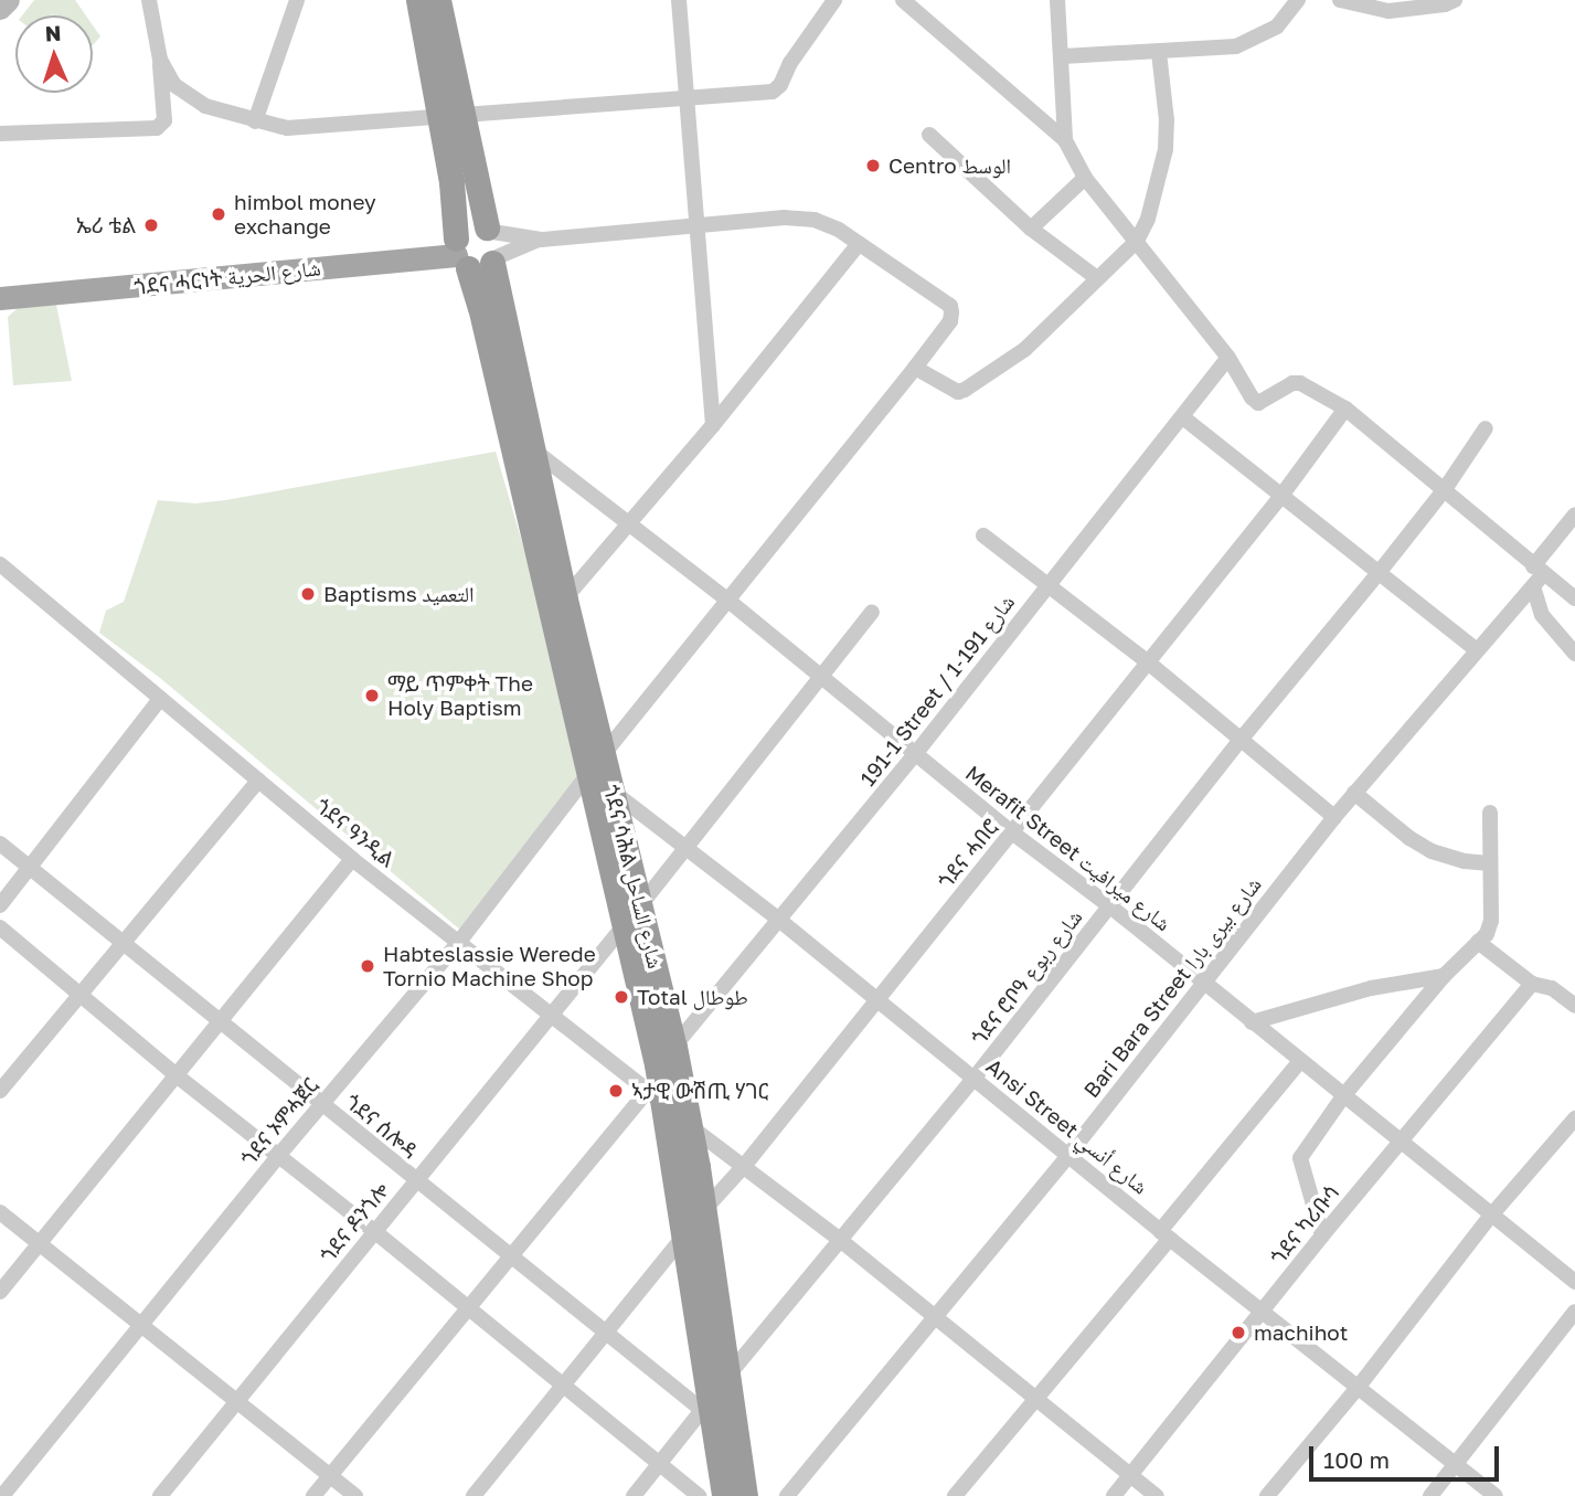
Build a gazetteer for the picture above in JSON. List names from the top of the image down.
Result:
{
  "streets": {
    "highway": ["ጎደና ሳሕል شارع الساحل"],
    "main road": ["ጎደና ሓርነት شارع الحرية"],
    "street": [
      "191-1 Street / شارع 191-1",
      "ጎደና ዓንዲል",
      "Merafit Street شارع ميرافيت",
      "ጎደና ሓበሮ",
      "ጎደና ሮቦዓ شارع ربوع",
      "Bari Bara Street شارع بيرى بارا",
      "ጎደና ኦምሓጀር",
      "ጎደና ሰሎዳ",
      "Ansi Street شارع أنسي",
      "ጎደና ዶንጎሎ",
      "ጎደና ካሪቡሳ"
    ]
  },
  "crossings": [
    ["ጎደና ሓርነት شارع الحرية", "ጎደና ሳሕል شارع الساحل"],
    ["191-1 Street / شارع 191-1", "Merafit Street شارع ميرافيت"],
    ["191-1 Street / شارع 191-1", "ጎደና ሳሕል شارع الساحل"],
    ["191-1 Street / شارع 191-1", "Ansi Street شارع أنسي"],
    ["ጎደና ዓንዲል", "ጎደና ሓበሮ"],
    ["ጎደና ዓንዲል", "ጎደና ሳሕል شارع الساحل"],
    ["ጎደና ዓንዲል", "ጎደና ሮቦዓ شارع ربوع"],
    ["ጎደና ዓንዲል", "Bari Bara Street شارع بيرى بارا"],
    ["ጎደና ዓንዲል", "ጎደና ኦምሓጀር"],
    ["ጎደና ዓንዲል", "ጎደና ዶንጎሎ"],
    ["ጎደና ዓንዲል", "ጎደና ካሪቡሳ"],
    ["Merafit Street شارع ميرافيت", "ጎደና ሓበሮ"],
    ["Merafit Street شارع ميرافيت", "ጎደና ሳሕል شارع الساحل"],
    ["Merafit Street شارع ميرافيت", "ጎደና ሮቦዓ شارع ربوع"],
    ["Merafit Street شارع ميرافيت", "Bari Bara Street شارع بيرى بارا"],
    ["Merafit Street شارع ميرافيت", "ጎደና ኦምሓጀር"],
    ["Merafit Street شارع ميرافيت", "ጎደና ዶንጎሎ"],
    ["Merafit Street شارع ميرافيت", "ጎደና ካሪቡሳ"],
    ["ጎደና ሓበሮ", "ጎደና ሳሕል شارع الساحل"],
    ["ጎደና ሓበሮ", "ጎደና ሰሎዳ"],
    ["ጎደና ሓበሮ", "Ansi Street شارع أنسي"],
    ["ጎደና ሳሕል شارع الساحل", "ጎደና ሮቦዓ شارع ربوع"],
    ["ጎደና ሳሕል شارع الساحل", "ጎደና ኦምሓጀር"],
    ["ጎደና ሳሕል شارع الساحل", "ጎደና ሰሎዳ"],
    ["ጎደና ሳሕል شارع الساحل", "Ansi Street شارع أنسي"],
    ["ጎደና ሳሕል شارع الساحل", "ጎደና ዶንጎሎ"],
    ["ጎደና ሮቦዓ شارع ربوع", "ጎደና ሰሎዳ"],
    ["ጎደና ሮቦዓ شارع ربوع", "Ansi Street شارع أنسي"],
    ["Bari Bara Street شارع بيرى بارا", "Ansi Street شارع أنسي"],
    ["ጎደና ኦምሓጀር", "ጎደና ሰሎዳ"],
    ["ጎደና ሰሎዳ", "ጎደና ዶንጎሎ"],
    ["Ansi Street شارع أنسي", "ጎደና ዶንጎሎ"],
    ["Ansi Street شارع أنسي", "ጎደና ካሪቡሳ"]
  ],
  "places": [
    "Centro الوسط",
    "himbol money exchange",
    "ኤሪ ቴል",
    "Baptisms التعميد",
    "ማይ ጥምቀት The Holy Baptism",
    "Habteslassie Werede Tornio Machine Shop",
    "Total طوطال",
    "ኣታዊ ውሽጢ ሃገር",
    "machihot"
  ],
  "scale_bar": "100 m",
  "north": "top"
}
